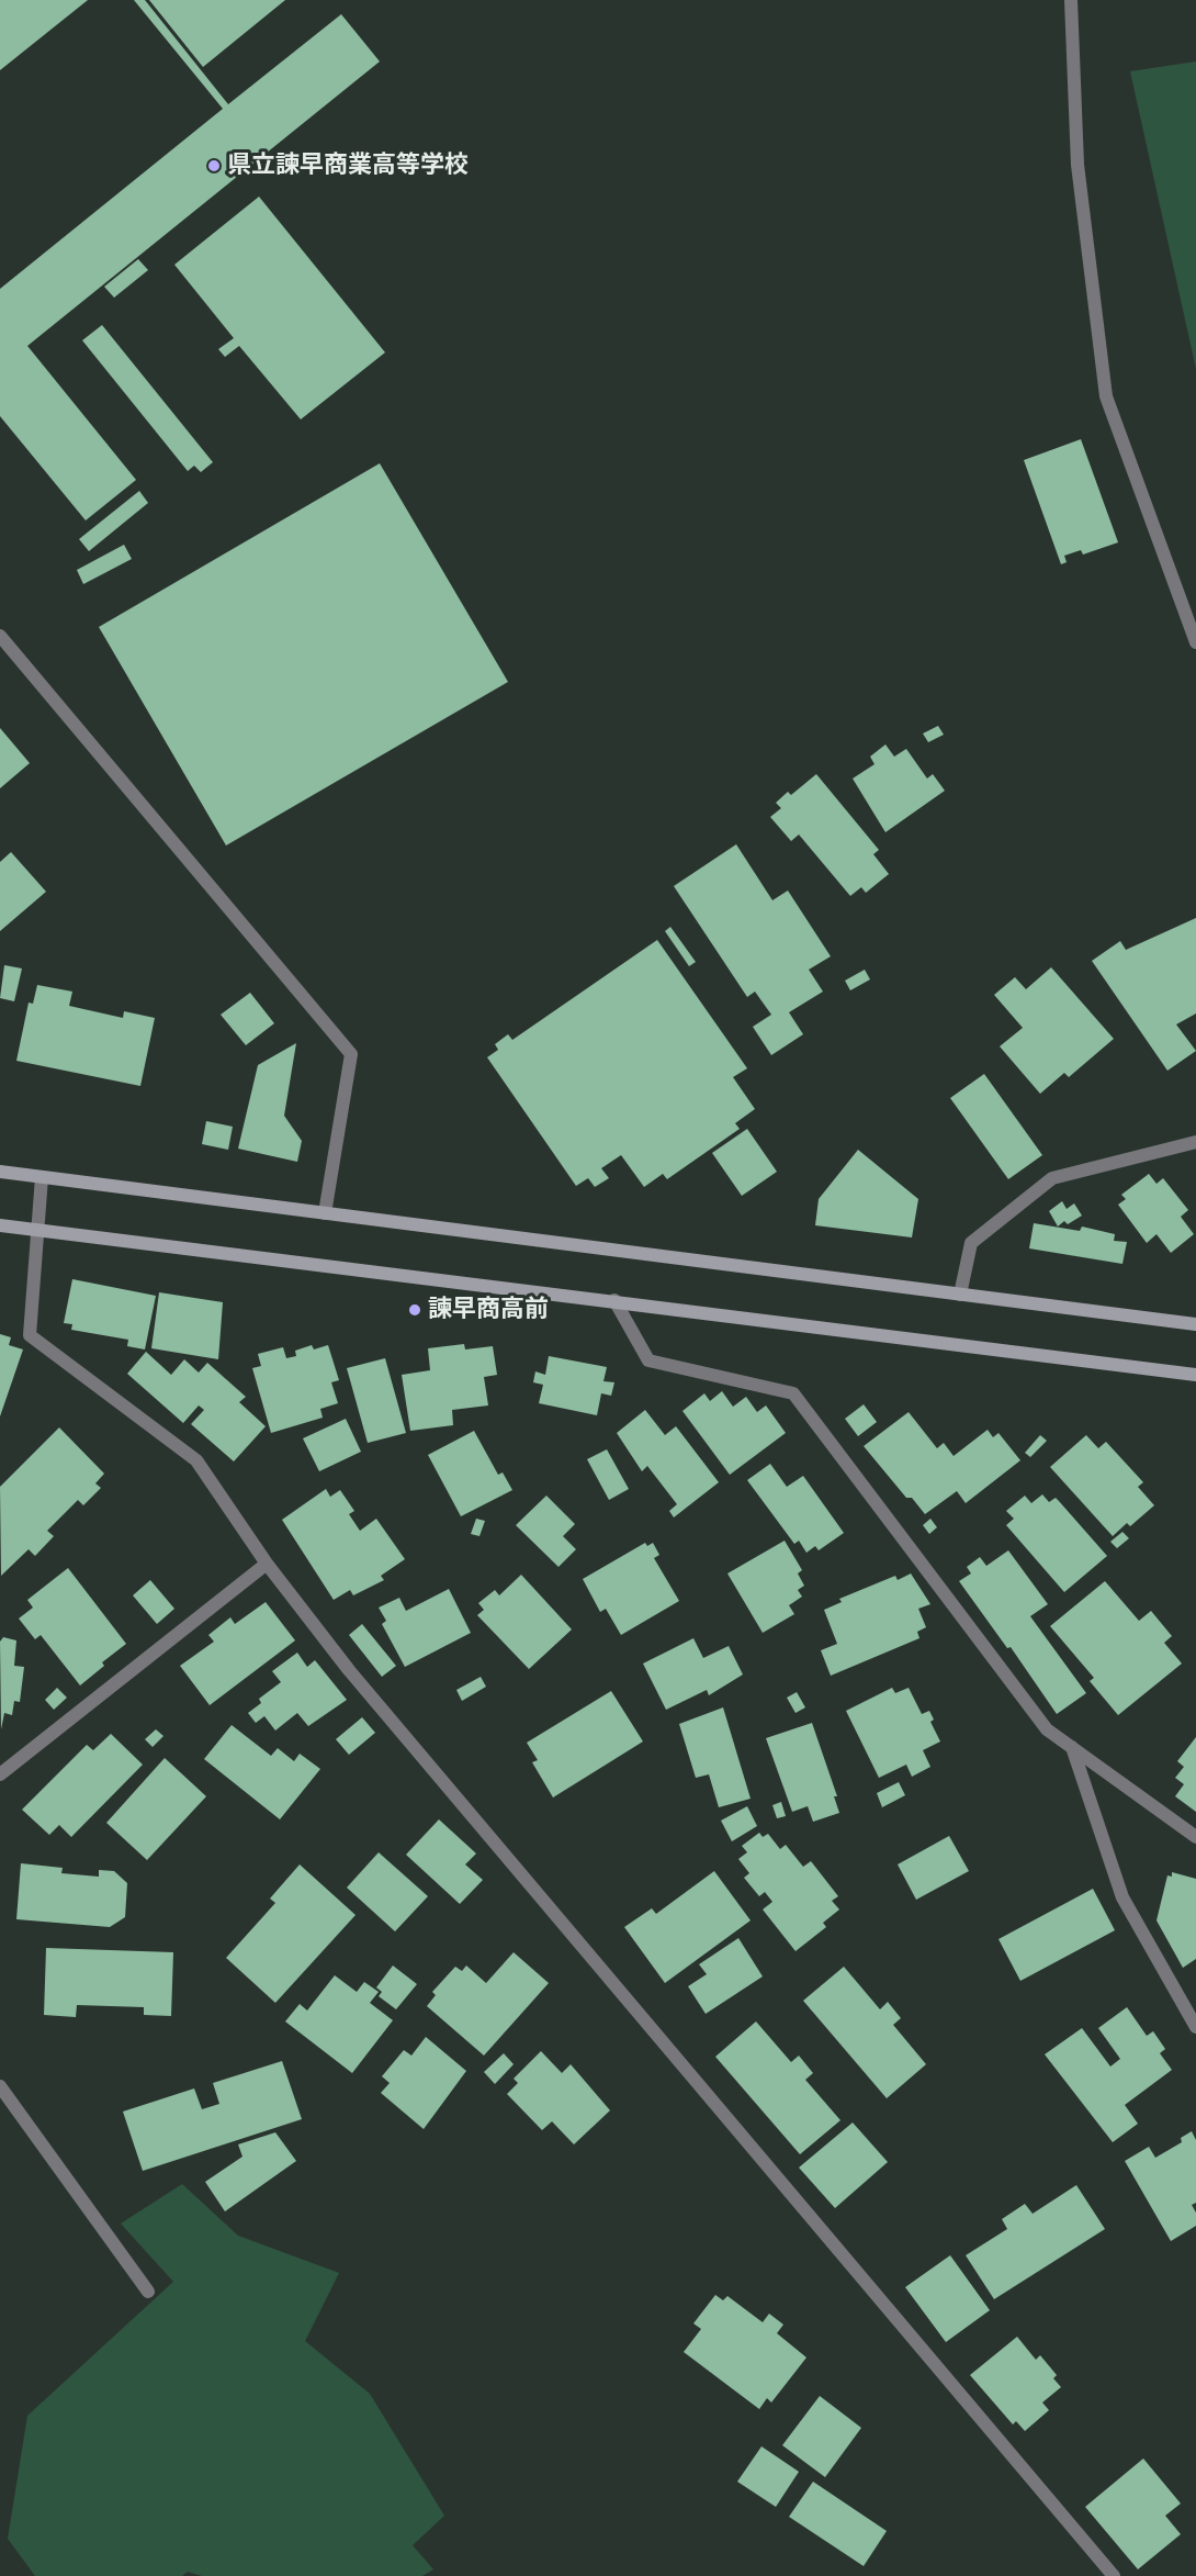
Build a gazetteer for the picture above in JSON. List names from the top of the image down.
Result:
{
  "places": ["県立諫早商業高等学校", "諫早商高前"]
}
